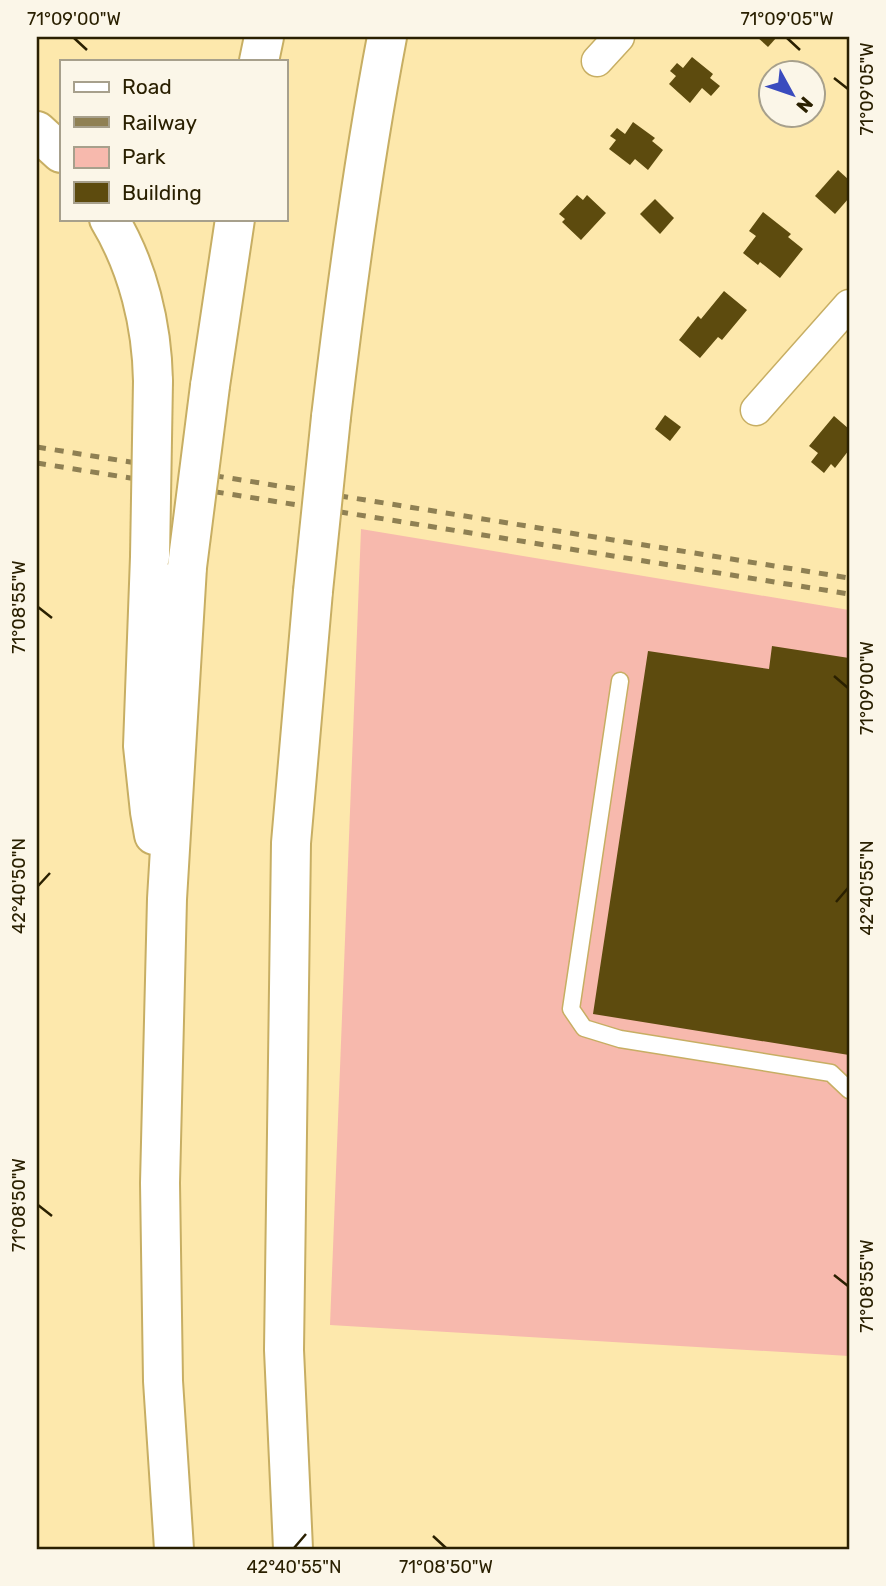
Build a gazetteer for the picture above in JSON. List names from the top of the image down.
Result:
{
  "legend": [
    "Road",
    "Railway",
    "Park",
    "Building"
  ],
  "north": "bottom right",
  "coordinates": [
    "71°09'00\"W",
    "71°09'05\"W",
    "71°08'55\"W",
    "42°40'50\"N",
    "42°40'55\"N",
    "71°08'50\"W"
  ]
}
